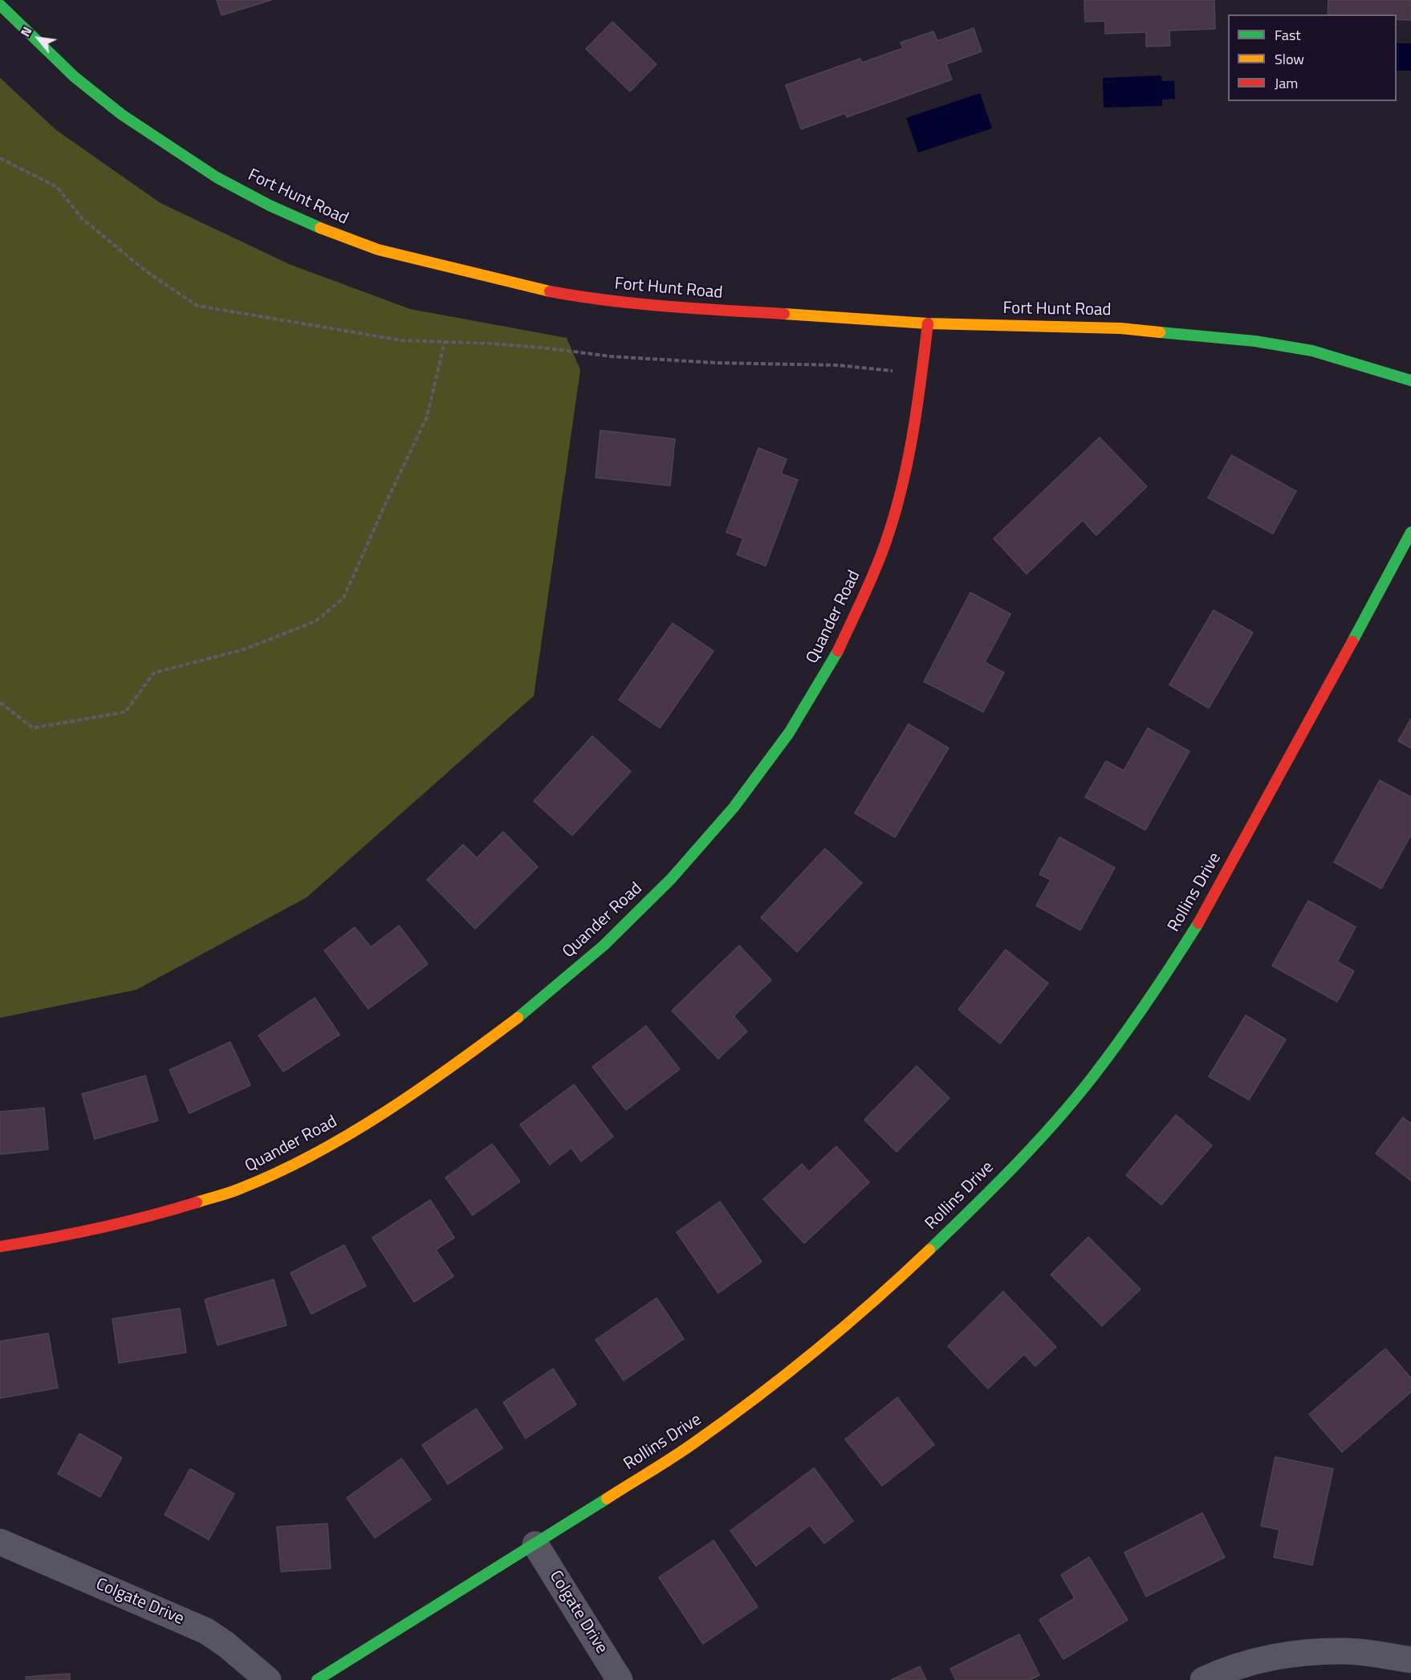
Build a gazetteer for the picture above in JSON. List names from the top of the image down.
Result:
{
  "streets": {
    "street": [
      "Fort Hunt Road",
      "Quander Road",
      "Rollins Drive",
      "Colgate Drive"
    ]
  },
  "crossings": [
    ["Fort Hunt Road", "Quander Road"],
    ["Rollins Drive", "Colgate Drive"]
  ],
  "legend": ["Fast", "Slow", "Jam"],
  "north": "top left"
}
